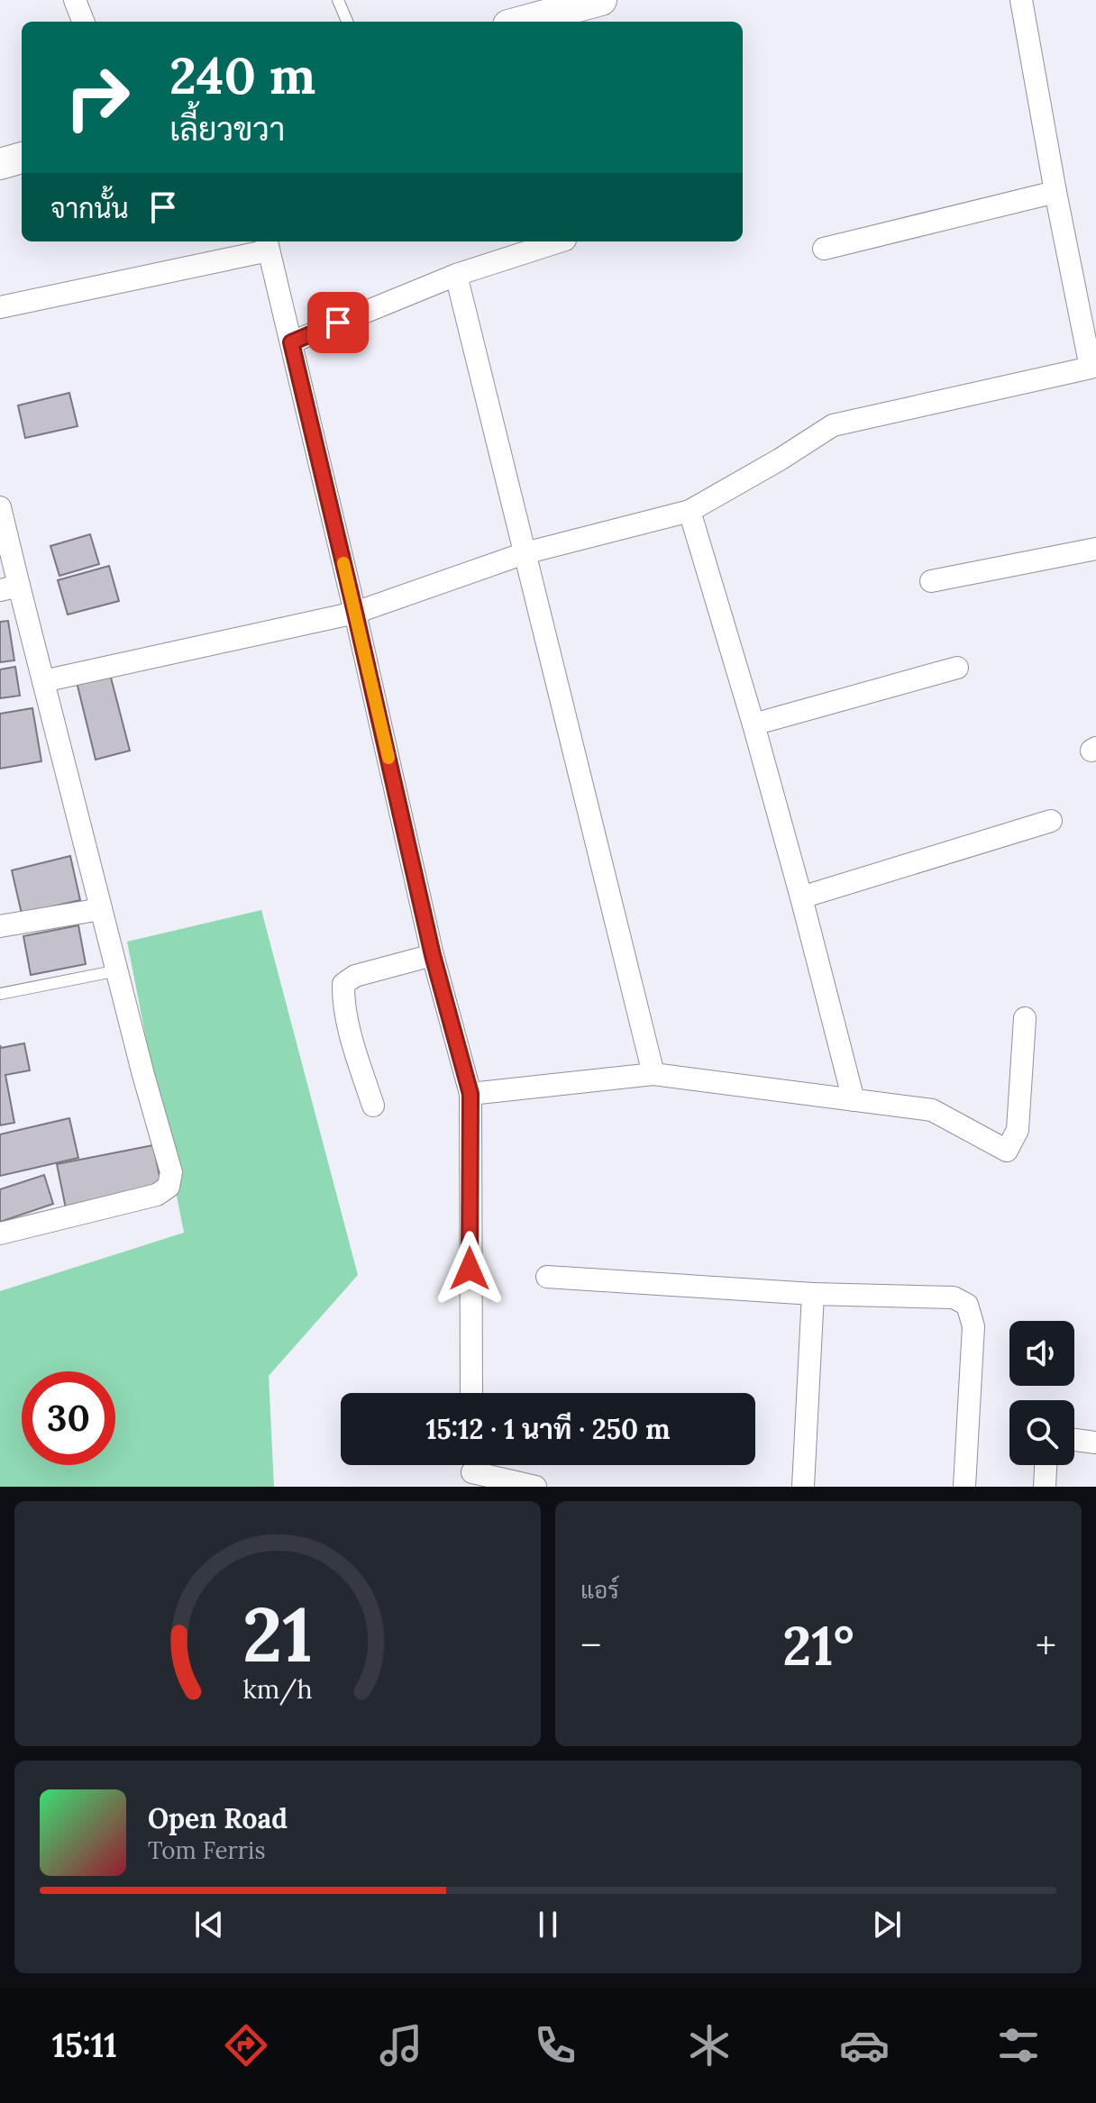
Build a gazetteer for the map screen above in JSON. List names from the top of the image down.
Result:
{
  "page": {
    "turn": ["240 m", "เลี้ยวขวา"],
    "then": "จากนั้น",
    "limit": "30",
    "trip": "15:12 · 1 นาที · 250 m",
    "tile": "แอร์",
    "heat": ["−", "21°", "+"],
    "song": ["Open Road", "Tom Ferris"],
    "tabs": "15:11",
    "gauge": ["21", "km/h"]
  }
}
